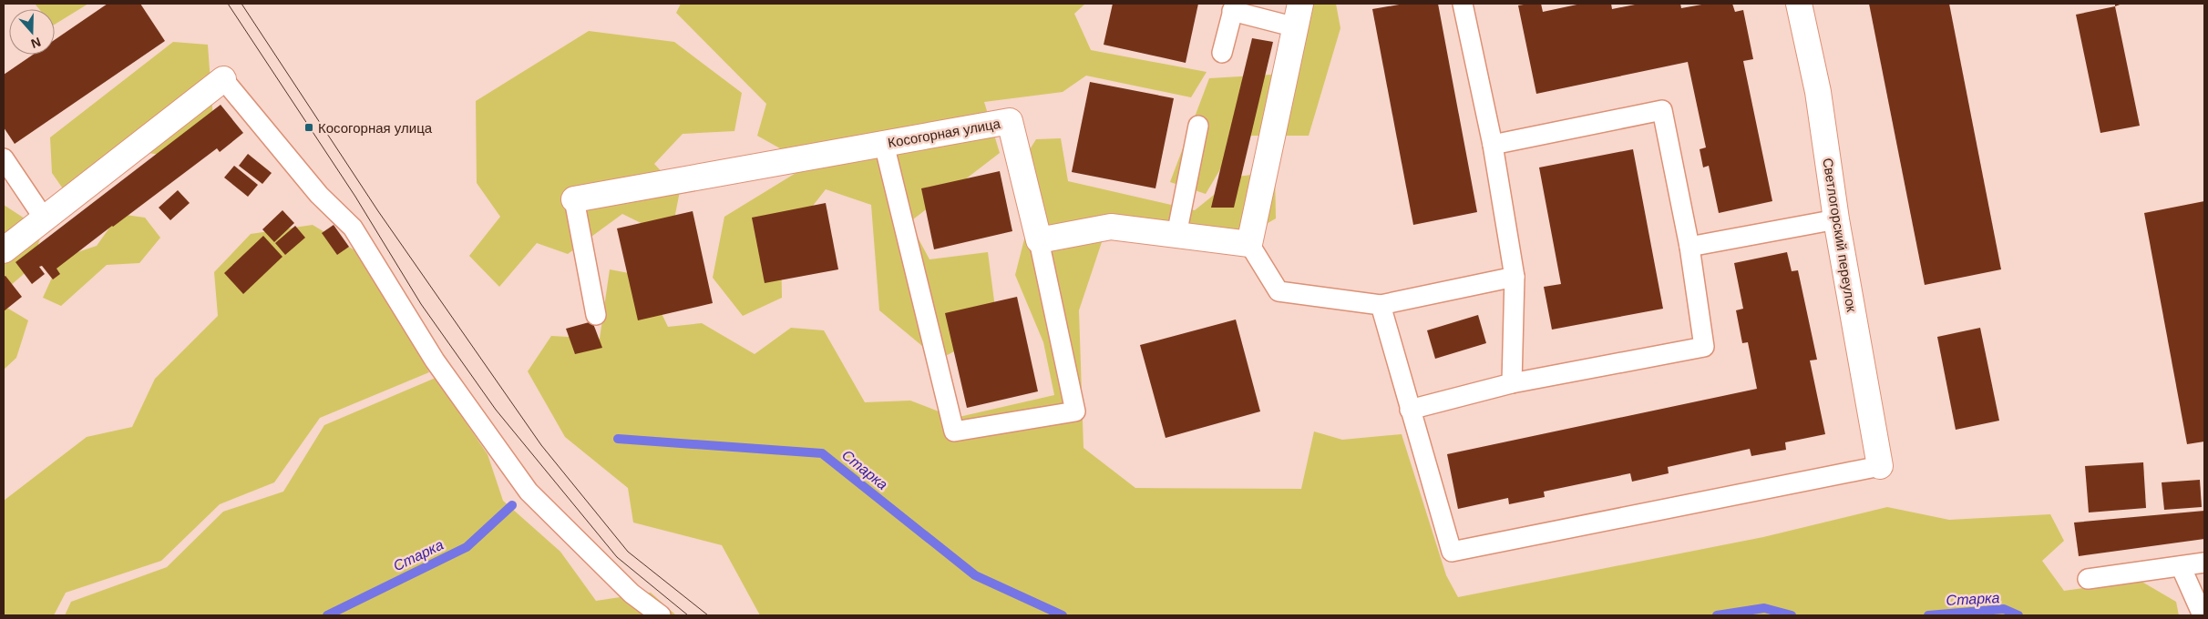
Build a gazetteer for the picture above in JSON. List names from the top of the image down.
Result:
{
  "streets": {
    "street": ["Косогорная улица", "Светлогорский переулок"]
  },
  "water": ["Старка"],
  "places": {
    "transit": ["Косогорная улица"]
  },
  "north": "bottom"
}
